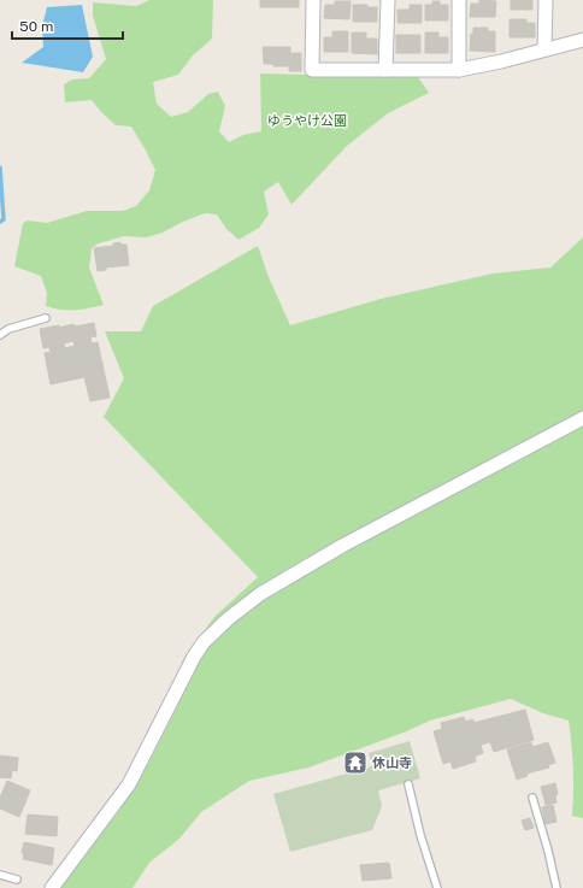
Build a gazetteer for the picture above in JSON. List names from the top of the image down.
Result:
{
  "parks": ["ゆうやけ公園"],
  "places": {
    "temple": ["休山寺"]
  },
  "scale_bar": "50 m"
}
